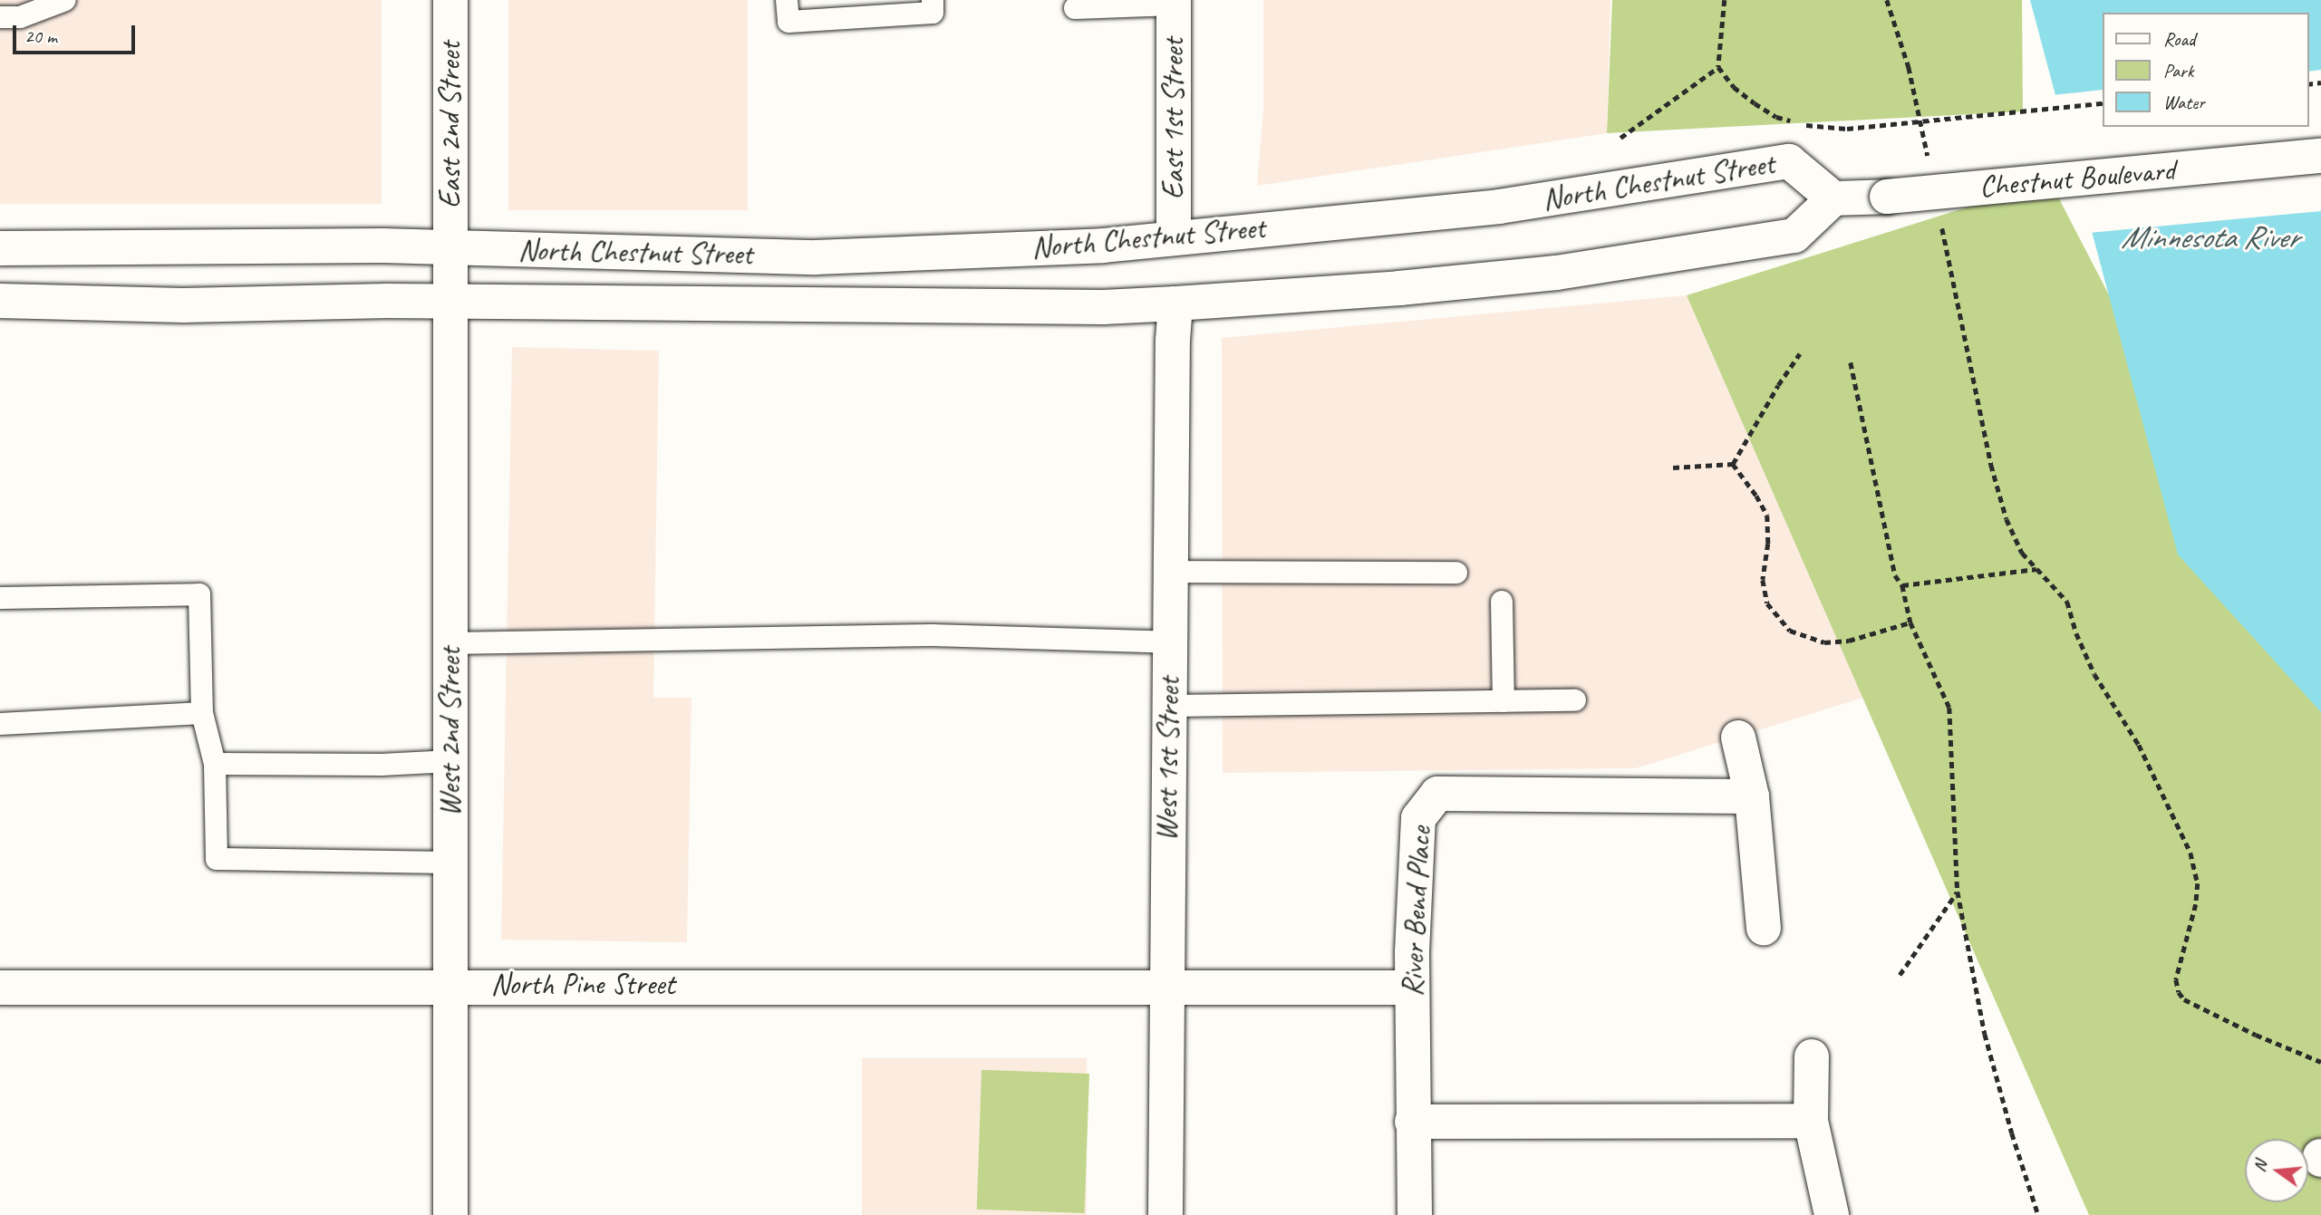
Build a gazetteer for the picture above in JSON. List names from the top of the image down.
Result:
{
  "streets": {
    "street": [
      "East 1st Street",
      "East 2nd Street",
      "Chestnut Boulevard",
      "North Chestnut Street",
      "West 2nd Street",
      "West 1st Street",
      "River Bend Place",
      "North Pine Street"
    ]
  },
  "crossings": [
    ["East 1st Street", "North Chestnut Street"],
    ["East 2nd Street", "North Chestnut Street"],
    ["East 2nd Street", "West 2nd Street"],
    ["Chestnut Boulevard", "North Chestnut Street"],
    ["North Chestnut Street", "West 2nd Street"],
    ["North Chestnut Street", "West 1st Street"],
    ["West 2nd Street", "North Pine Street"],
    ["West 1st Street", "North Pine Street"],
    ["River Bend Place", "North Pine Street"]
  ],
  "water": ["Minnesota River"],
  "legend": ["Road", "Park", "Water"],
  "scale_bar": "20 m",
  "north": "left"
}
